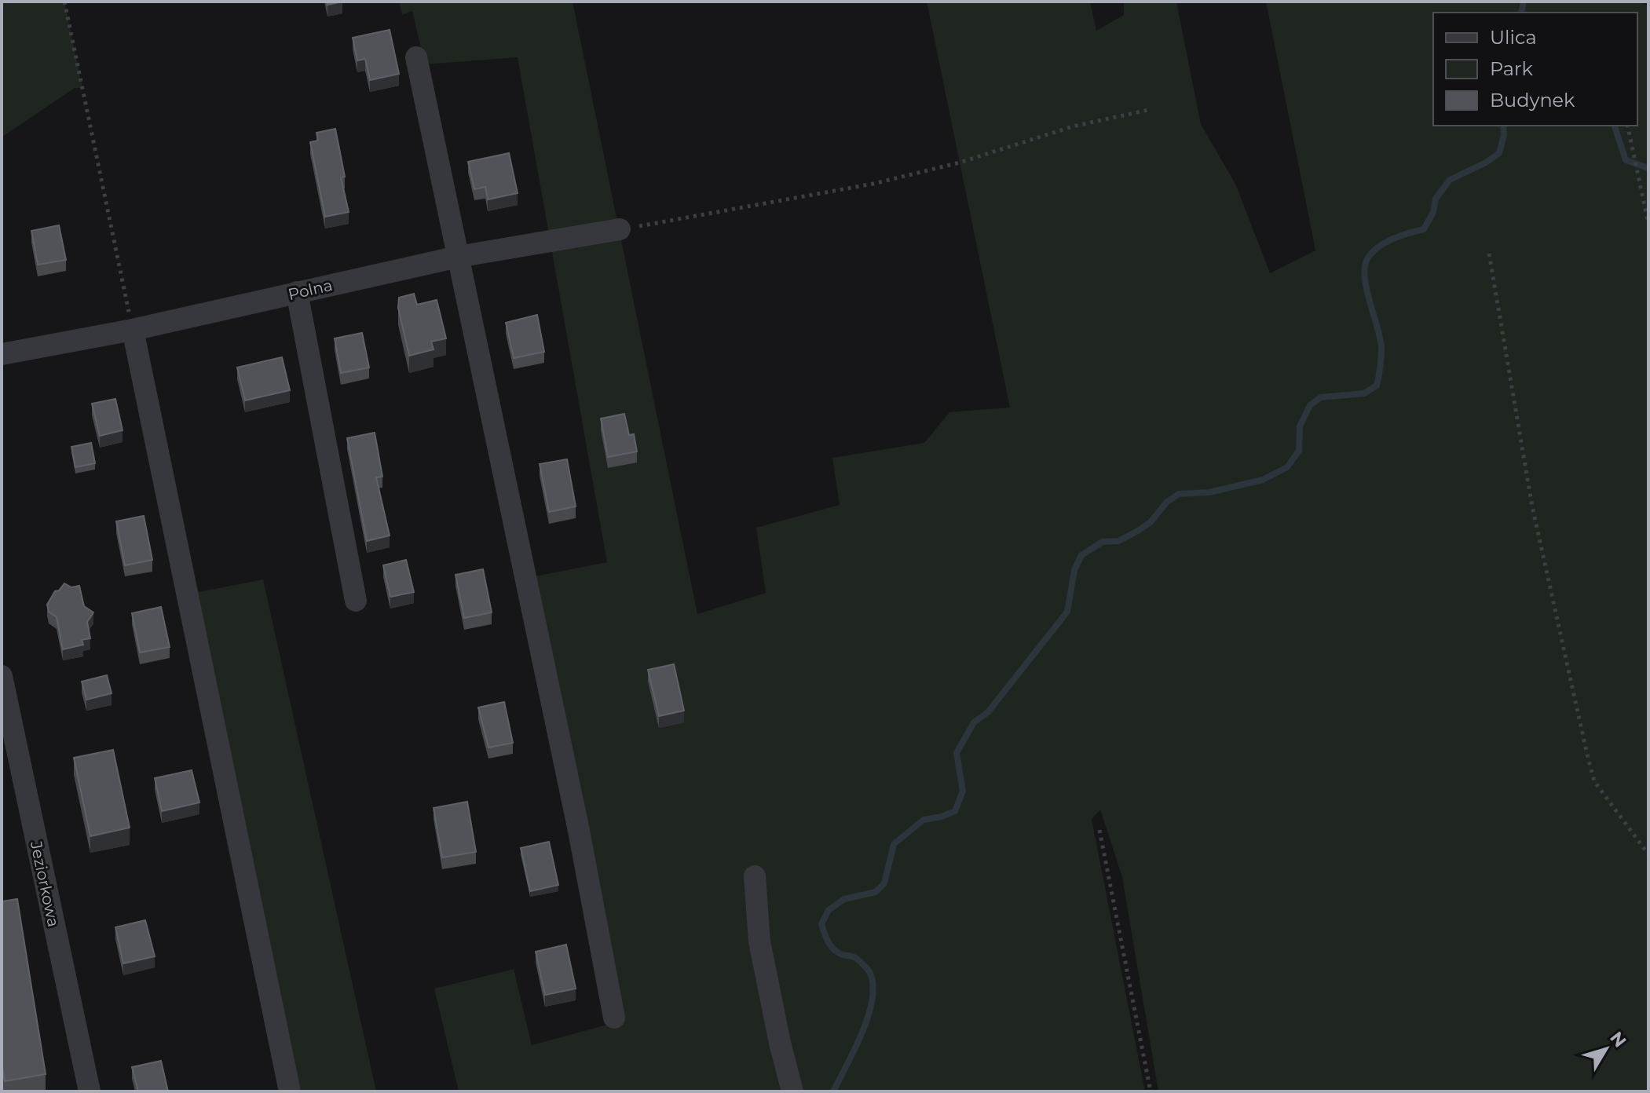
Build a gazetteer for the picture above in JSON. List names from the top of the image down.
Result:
{
  "streets": {
    "street": ["Polna", "Jeziorkowa"]
  },
  "legend": ["Ulica", "Park", "Budynek"],
  "north": "top right"
}
